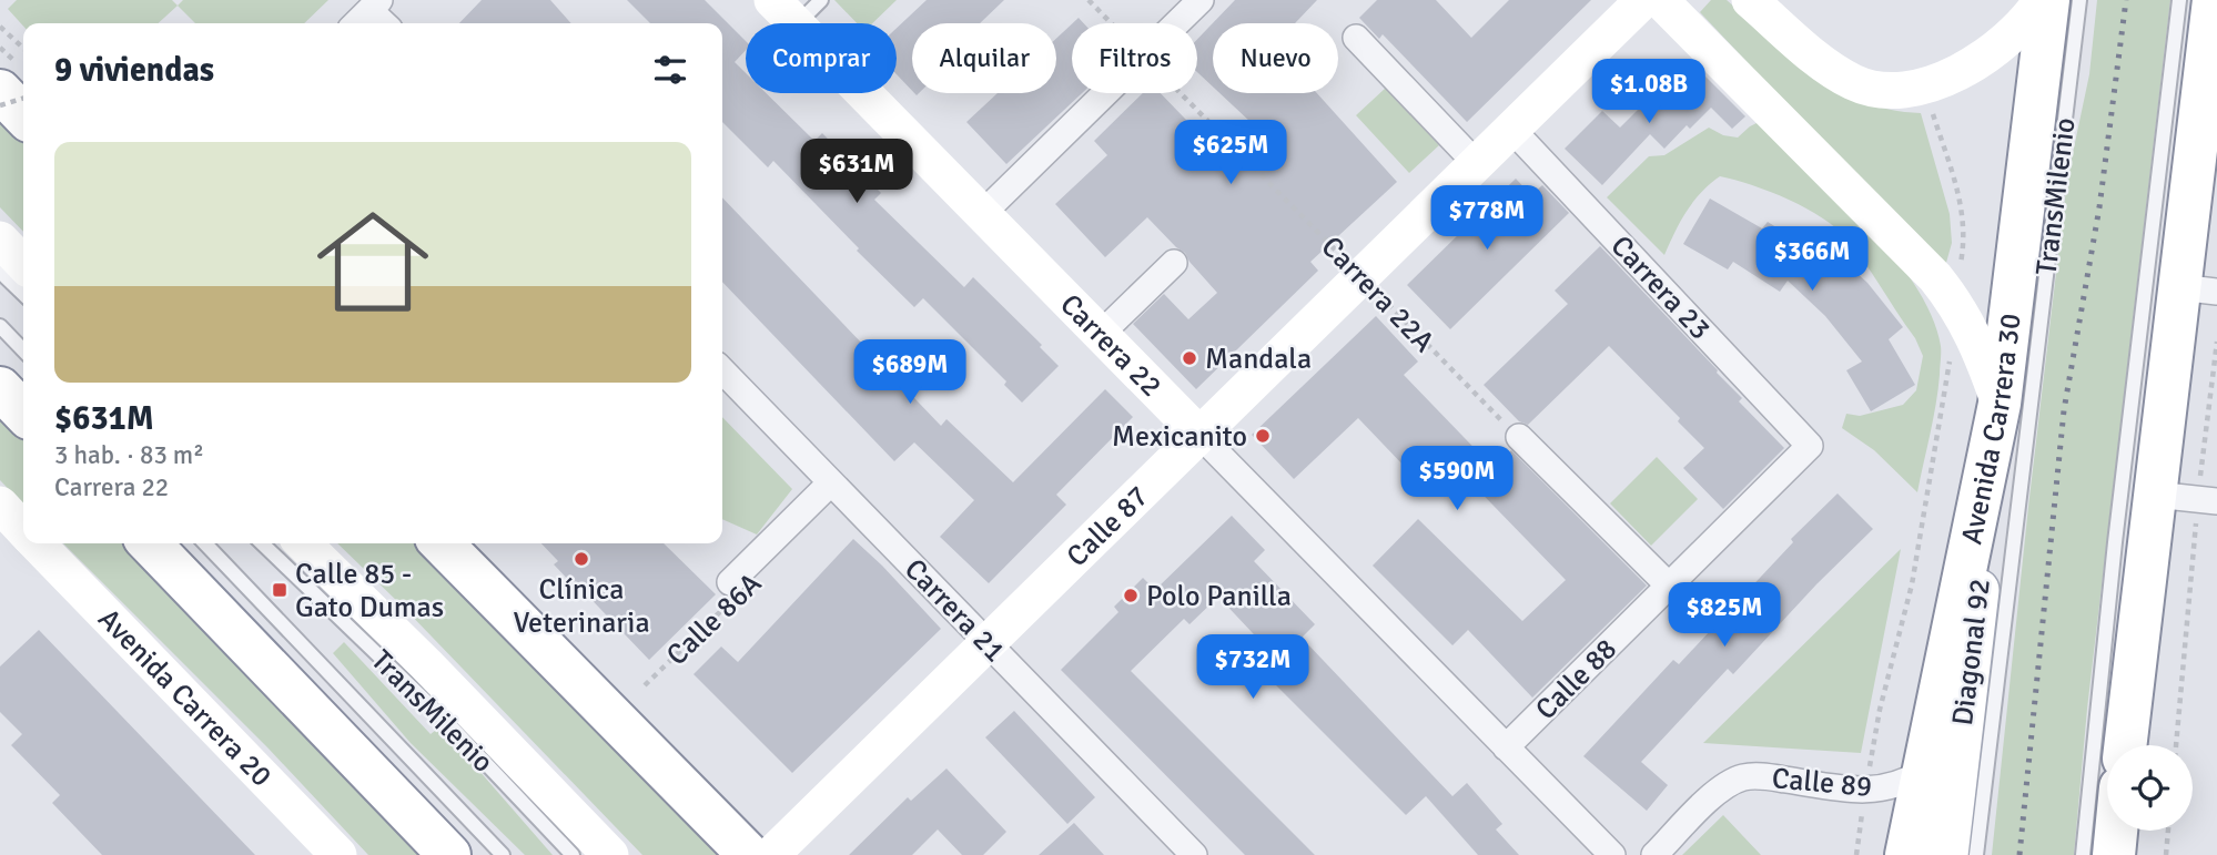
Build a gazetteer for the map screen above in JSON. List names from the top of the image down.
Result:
{
  "streets": {
    "highway": ["Avenida Carrera 30"],
    "main road": [
      "Carrera 22",
      "Calle 87",
      "Diagonal 92",
      "Avenida Carrera 20"
    ],
    "street": [
      "Carrera 23",
      "Carrera 21",
      "Calle 86A",
      "Calle 88",
      "Calle 89"
    ],
    "lane": ["TransMilenio"],
    "path": ["Carrera 22A"]
  },
  "crossings": [
    ["Carrera 23", "Calle 87"],
    ["Carrera 23", "Calle 88"],
    ["Carrera 22A", "Calle 87"],
    ["Carrera 22", "Calle 87"],
    ["Carrera 22", "Calle 88"],
    ["Avenida Carrera 30", "Diagonal 92"],
    ["Avenida Carrera 30", "Calle 89"],
    ["Calle 87", "Carrera 21"],
    ["Carrera 21", "Calle 86A"]
  ],
  "places": {
    "other": [
      "Mandala",
      "Mexicanito",
      "Clínica Veterinaria",
      "Polo Panilla"
    ],
    "transit": ["Calle 85 - Gato Dumas"]
  },
  "page": {
    "chip": [
      "Comprar",
      "Alquilar",
      "Filtros",
      "Nuevo"
    ],
    "heading": "9 viviendas",
    "price": [
      "$1.08B",
      "$625M",
      "$631M",
      "$778M",
      "$366M",
      "$689M",
      "$590M",
      "$825M",
      "$732M"
    ],
    "list": [
      {
        "name": "$631M",
        "note": "3 hab. · 83 m² · Carrera 22"
      }
    ]
  }
}
